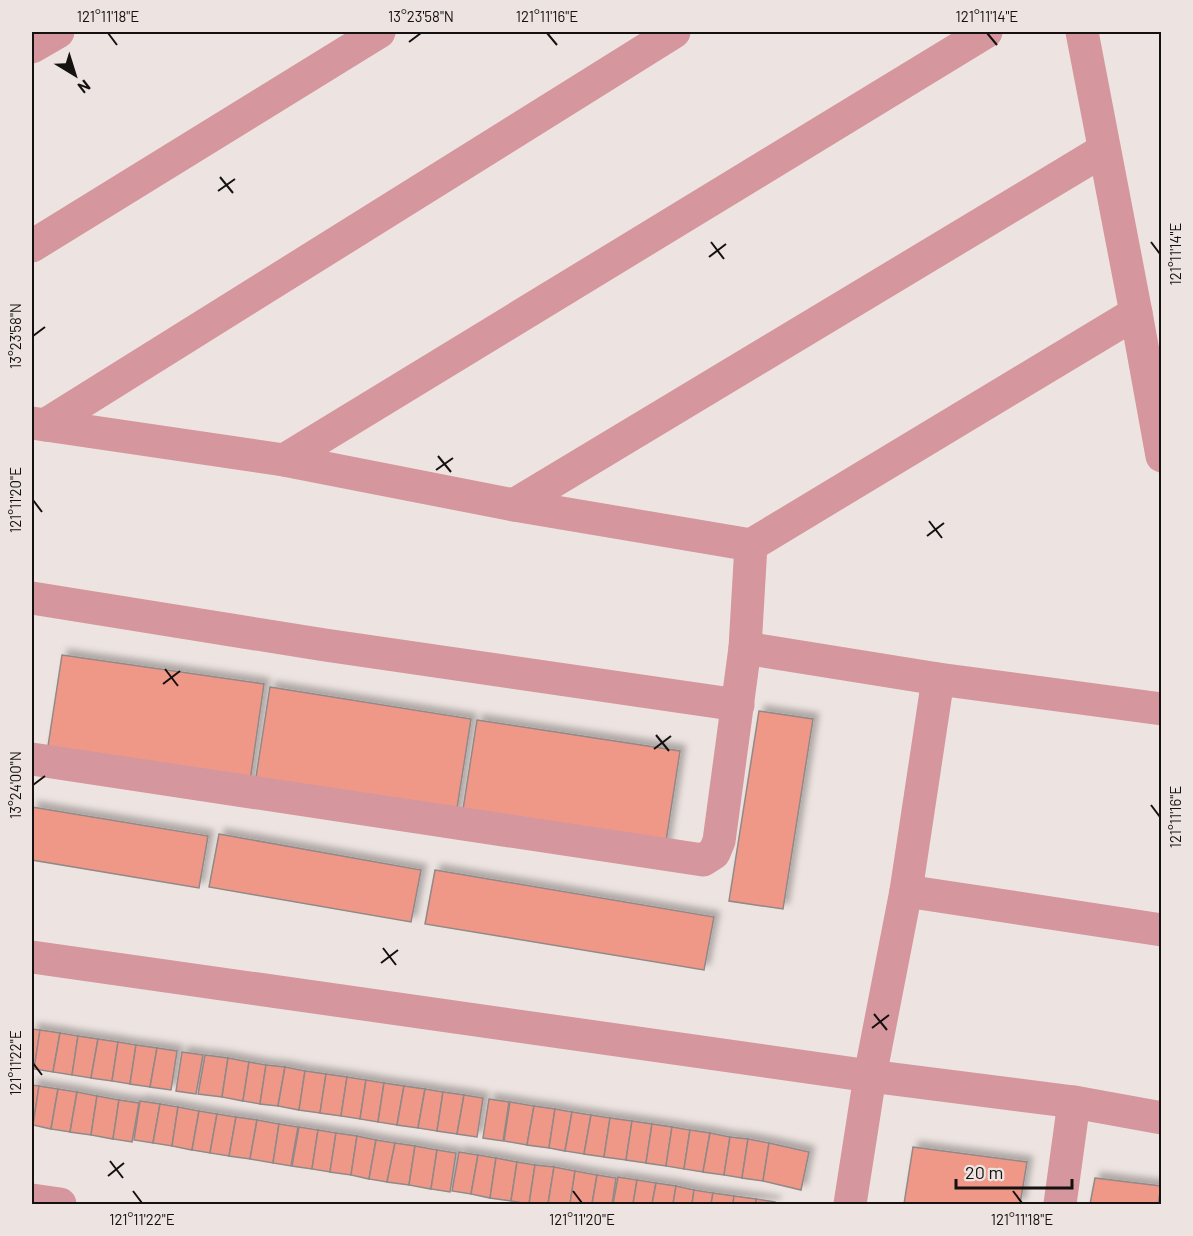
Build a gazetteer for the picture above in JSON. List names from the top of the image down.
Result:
{
  "scale_bar": "20 m",
  "north": "bottom right",
  "coordinates": [
    "121°11'18\"E",
    "13°23'58\"N",
    "121°11'16\"E",
    "121°11'14\"E",
    "121°11'20\"E",
    "13°24'00\"N",
    "121°11'22\"E"
  ]
}
